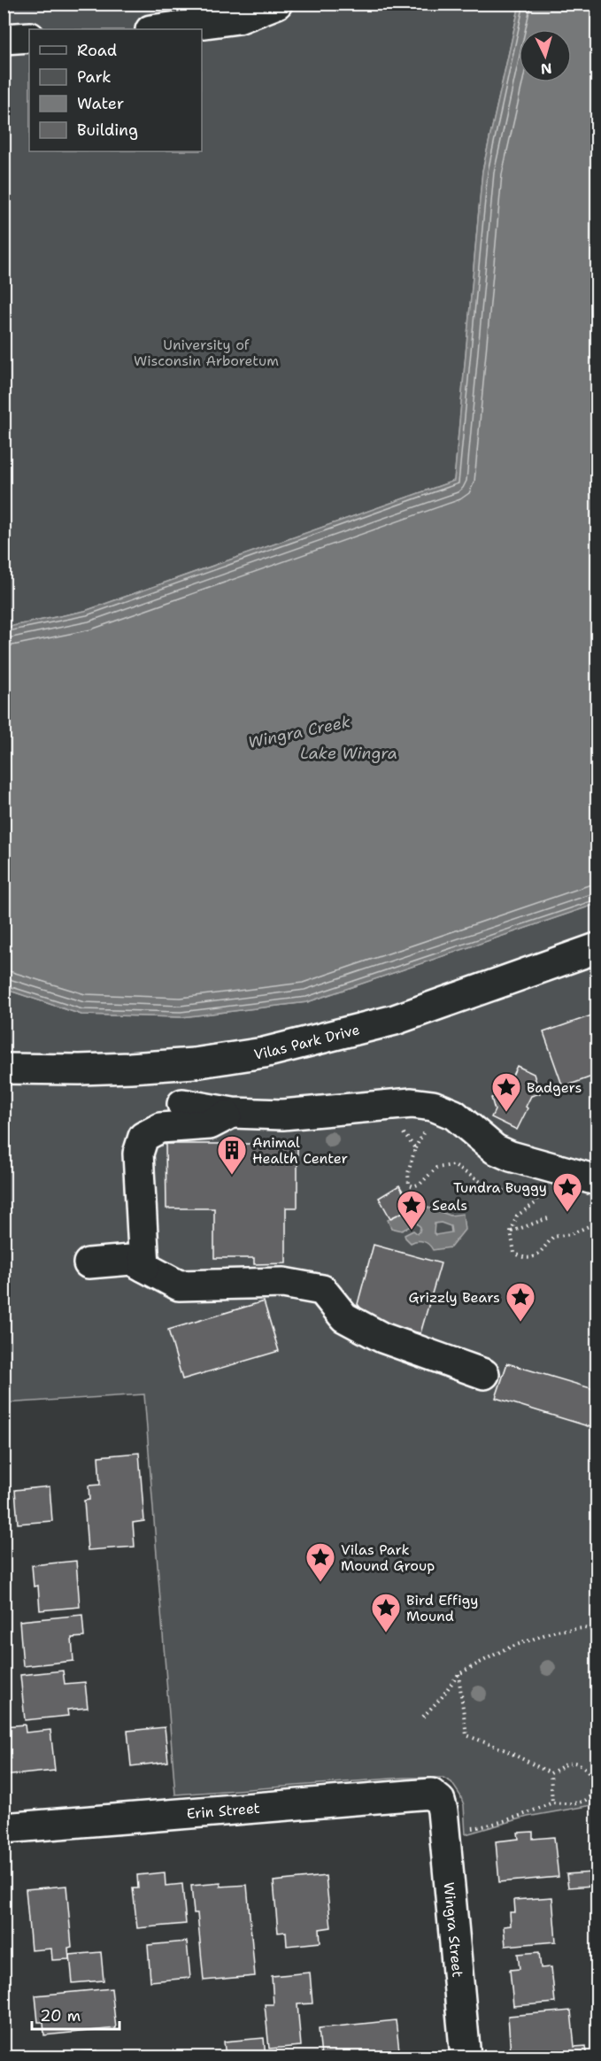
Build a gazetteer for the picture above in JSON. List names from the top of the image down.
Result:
{
  "streets": {
    "street": ["Vilas Park Drive", "Erin Street", "Wingra Street"]
  },
  "crossings": [
    ["Erin Street", "Wingra Street"]
  ],
  "water": ["Wingra Creek", "Lake Wingra"],
  "parks": ["University of Wisconsin Arboretum"],
  "places": {
    "place": [
      "Badgers",
      "Tundra Buggy",
      "Seals",
      "Grizzly Bears",
      "Vilas Park Mound Group",
      "Bird Effigy Mound"
    ],
    "building": ["Animal Health Center"]
  },
  "legend": [
    "Road",
    "Park",
    "Water",
    "Building"
  ],
  "scale_bar": "20 m",
  "north": "bottom"
}
